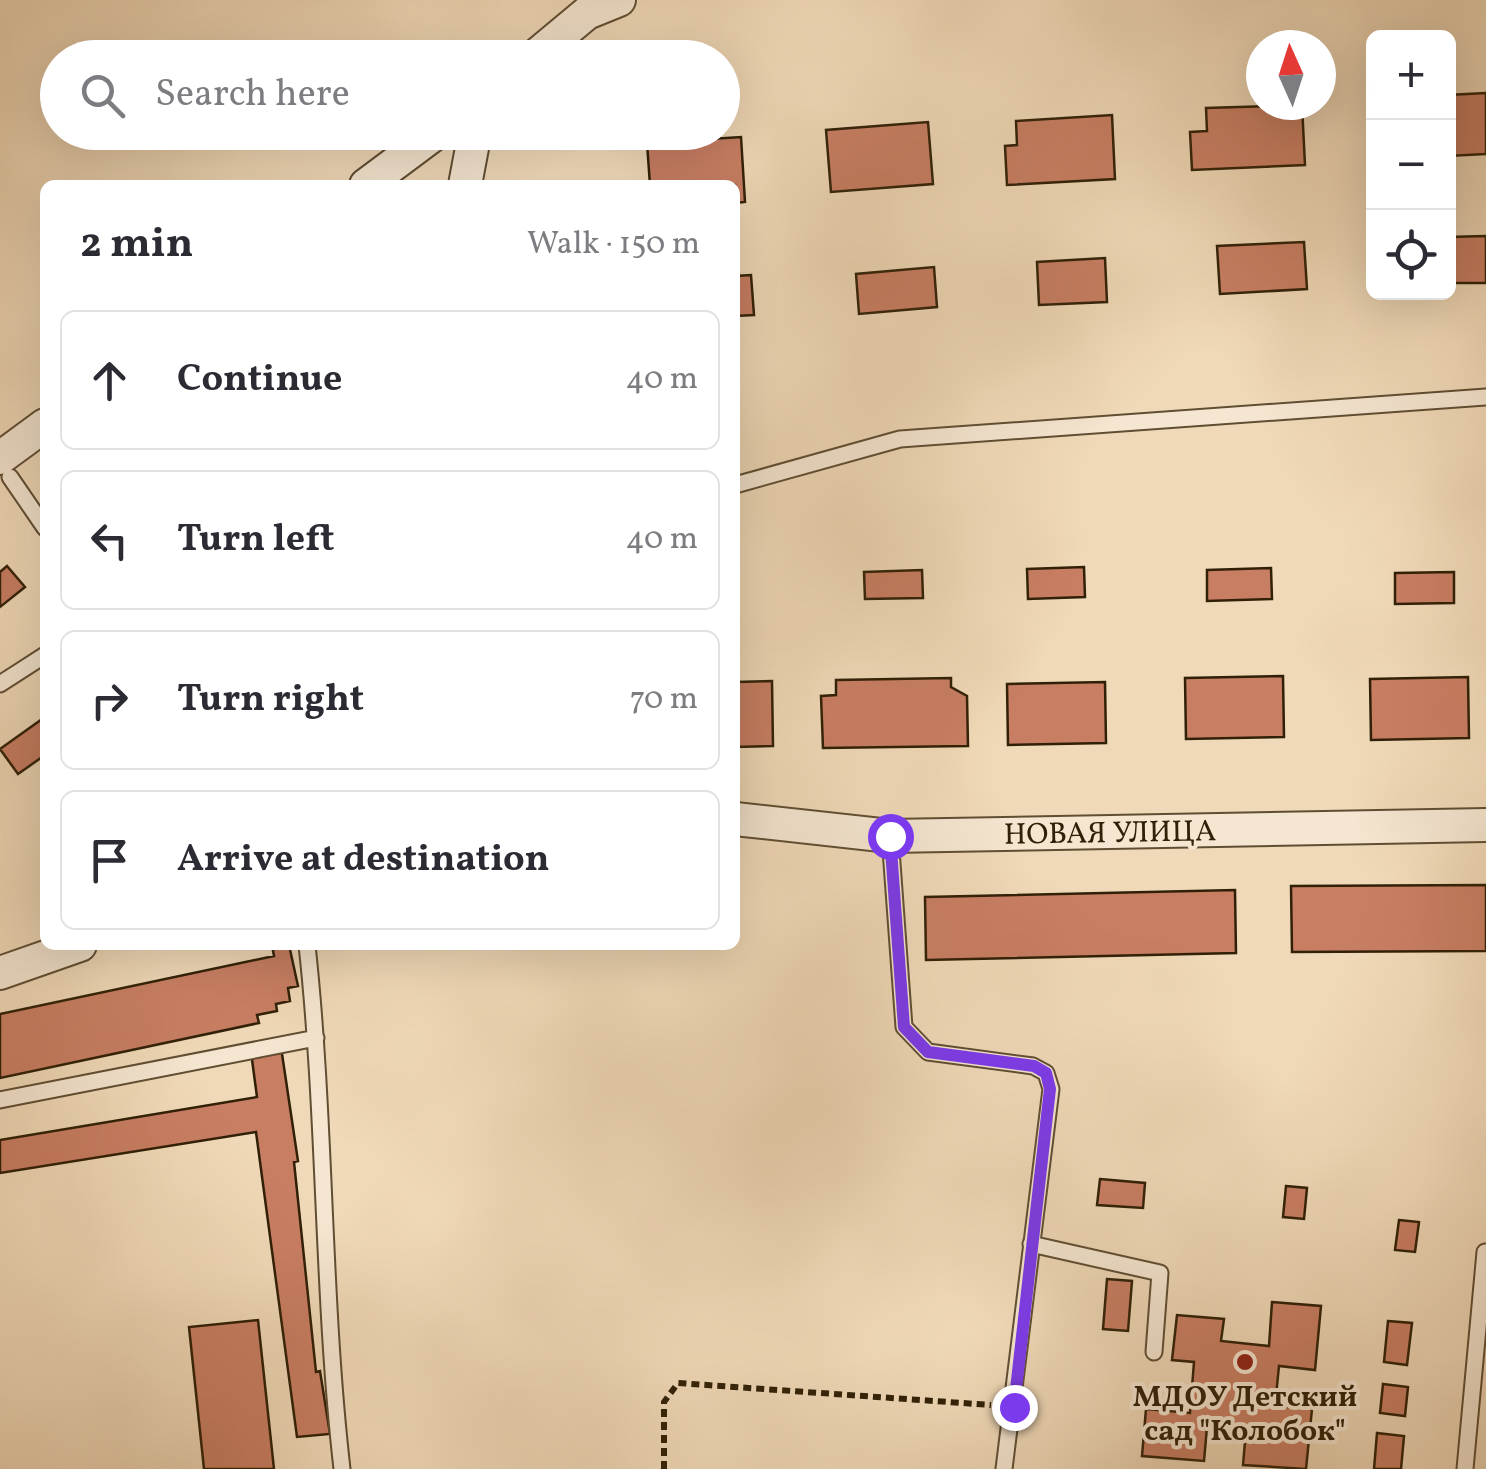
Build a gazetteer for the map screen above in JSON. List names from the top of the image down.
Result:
{
  "streets": {
    "street": ["НОВАЯ УЛИЦА"]
  },
  "places": ["МДОУ Детский сад \"Колобок\""],
  "north": "top",
  "page": {
    "map_buttons": ["+", "−"],
    "search": "Search here",
    "heading": ["2 min", "Walk · 150 m"],
    "list": [
      ["Continue", "40 m"],
      ["Turn left", "40 m"],
      ["Turn right", "70 m"],
      "Arrive at destination"
    ]
  }
}
